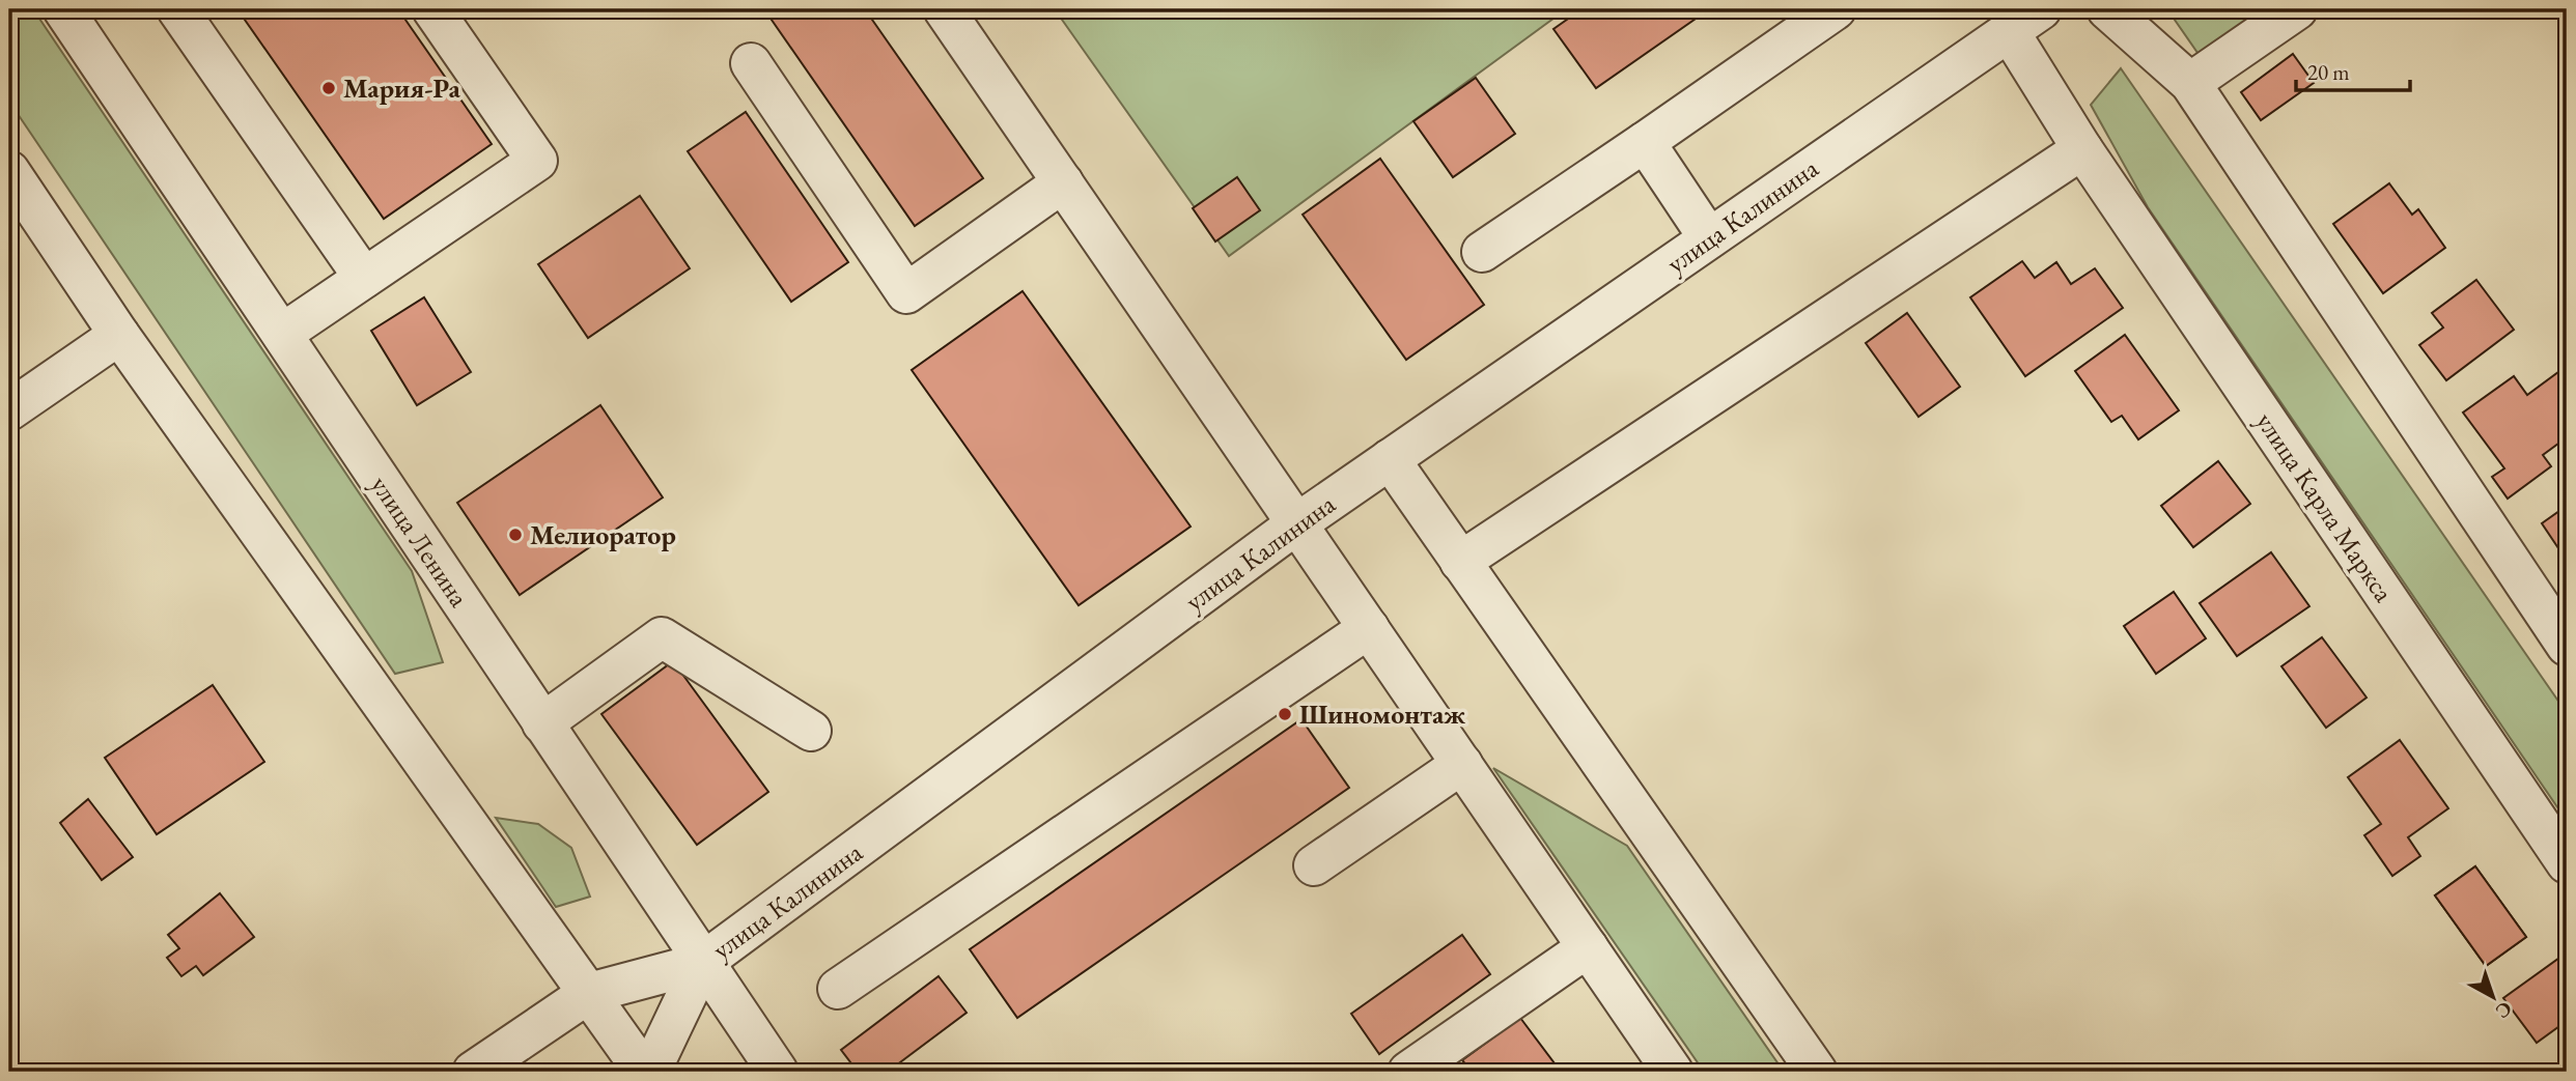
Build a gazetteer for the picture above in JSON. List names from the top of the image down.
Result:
{
  "streets": {
    "street": ["улица Калинина", "улица Карла Маркса", "улица Ленина"]
  },
  "crossings": [
    ["улица Калинина", "улица Карла Маркса"],
    ["улица Калинина", "улица Ленина"]
  ],
  "places": ["Мария-Ра", "Мелиоратор", "Шиномонтаж"],
  "scale_bar": "20 m",
  "north": "bottom right"
}
